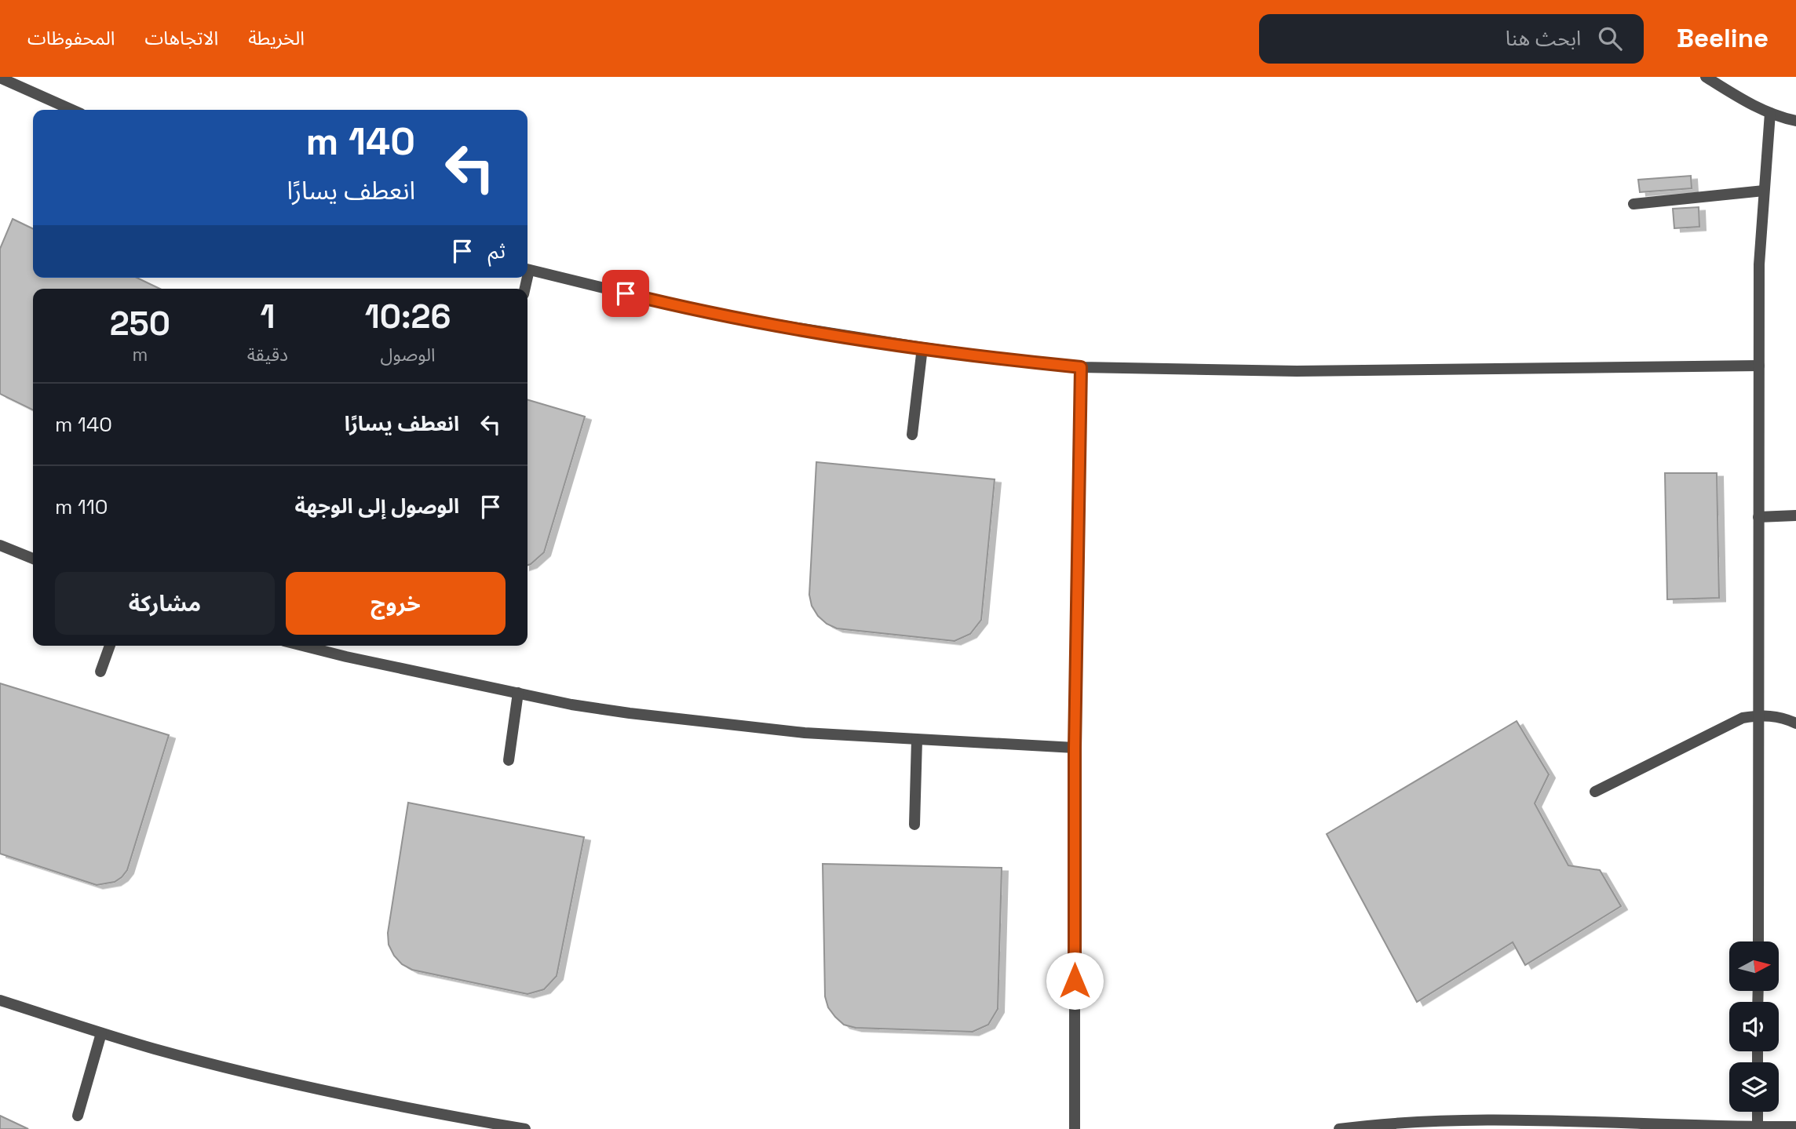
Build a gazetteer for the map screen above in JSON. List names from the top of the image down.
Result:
{
  "north": "right",
  "page": {
    "header": "Beeline",
    "search": "ابحث هنا",
    "nav": ["الخريطة", "الاتجاهات", "المحفوظات"],
    "turn": ["140 m", "انعطف يسارًا"],
    "then": "ثم",
    "eta": [
      "10:26",
      "الوصول",
      "1",
      "دقيقة",
      "250",
      "m"
    ],
    "list": [
      {
        "name": "انعطف يسارًا",
        "value": "140 m"
      },
      {
        "name": "الوصول إلى الوجهة",
        "value": "110 m"
      }
    ],
    "buttons": ["خروج", "مشاركة"]
  }
}
